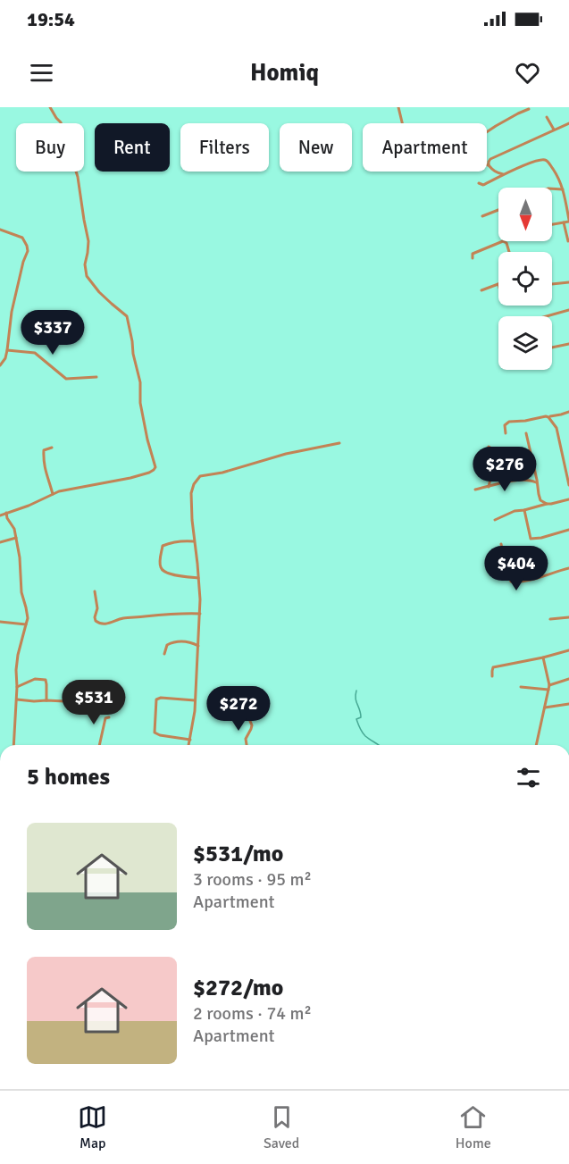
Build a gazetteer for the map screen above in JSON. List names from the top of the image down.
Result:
{
  "north": "bottom",
  "page": {
    "status": "19:54",
    "header": "Homiq",
    "chip": [
      "Buy",
      "Rent",
      "Filters",
      "New",
      "Apartment"
    ],
    "price": [
      "$337",
      "$276",
      "$404",
      "$531",
      "$272"
    ],
    "heading": "5 homes",
    "list": [
      {
        "name": "$531/mo",
        "note": "3 rooms · 95 m² · Apartment"
      },
      {
        "name": "$272/mo",
        "note": "2 rooms · 74 m² · Apartment"
      }
    ],
    "tabs": ["Map", "Saved", "Home"]
  }
}
